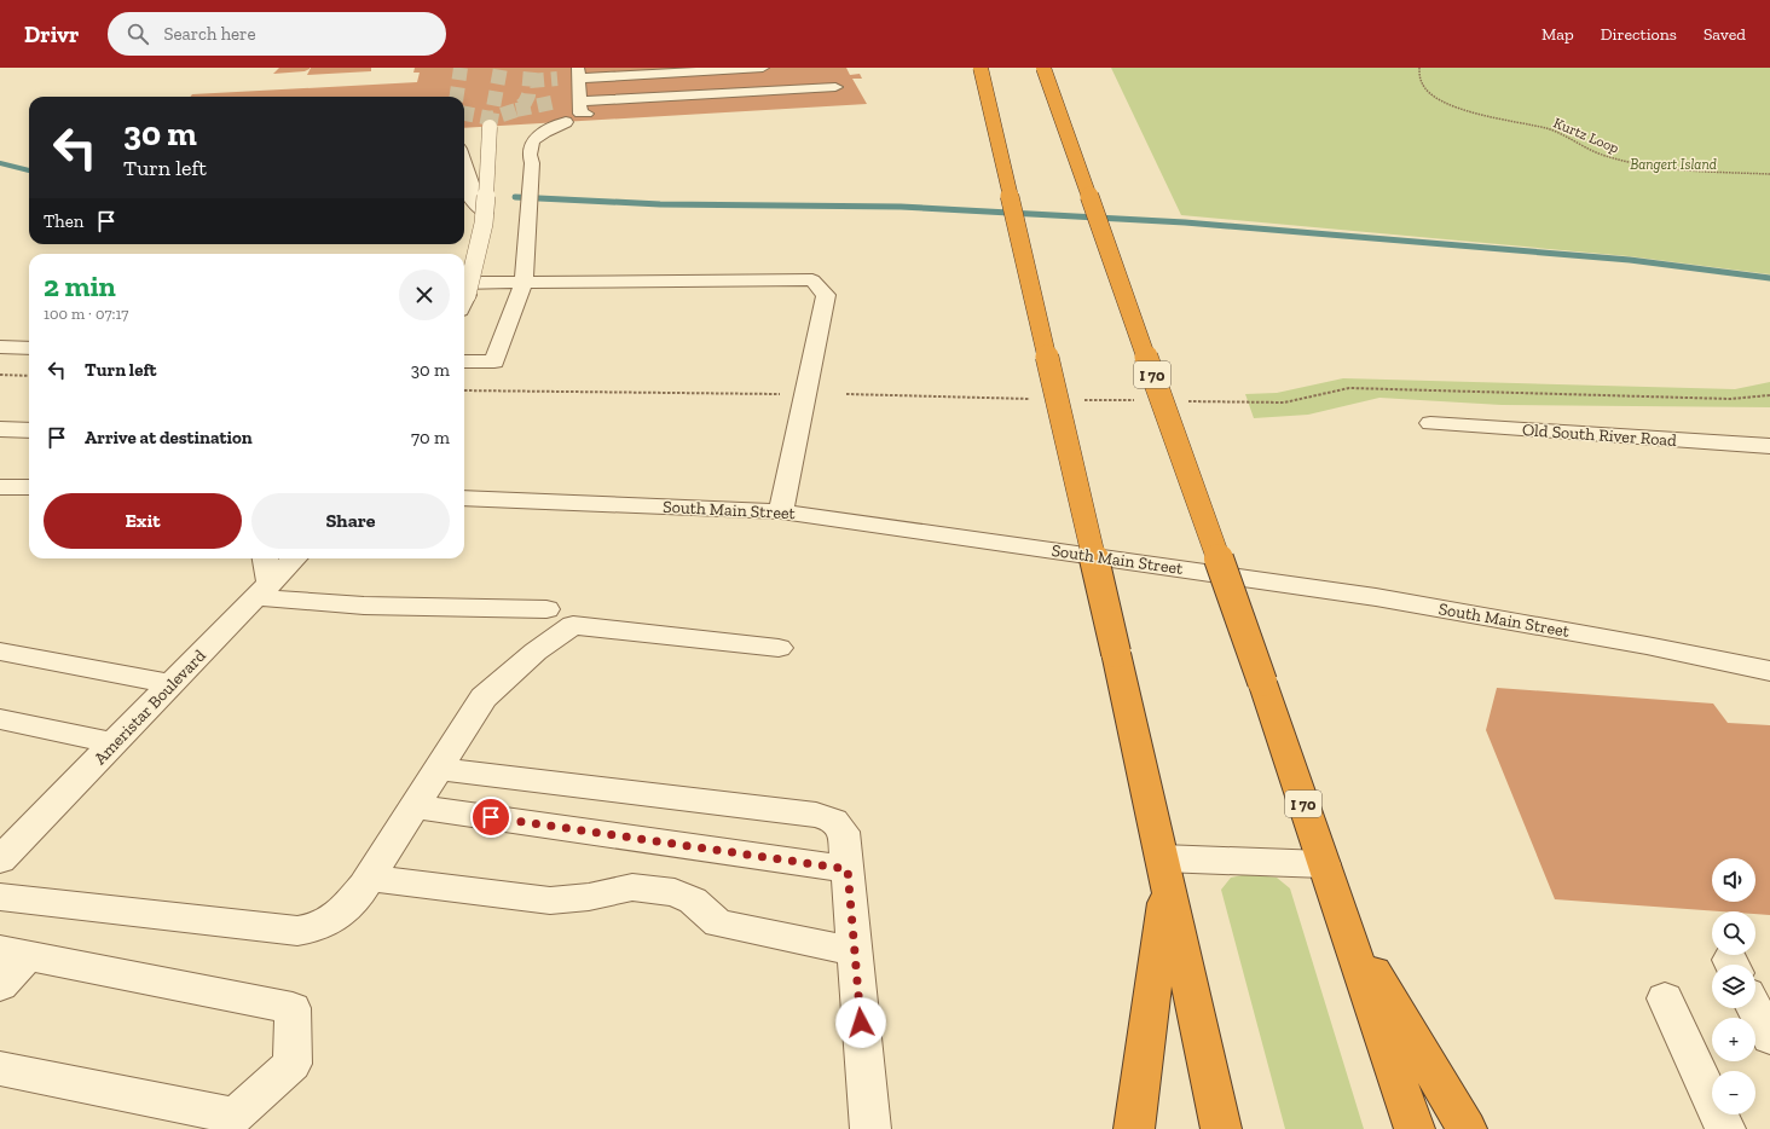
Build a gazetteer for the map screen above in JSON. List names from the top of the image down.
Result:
{
  "streets": {
    "highway": ["I 70"],
    "street": ["Old South River Road", "South Main Street", "Ameristar Boulevard"],
    "path": ["Kurtz Loop"]
  },
  "parks": ["Bangert Island"],
  "page": {
    "header": "Drivr",
    "search": "Search here",
    "nav": ["Map", "Directions", "Saved"],
    "turn": ["30 m", "Turn left"],
    "then": "Then",
    "heading": ["2 min", "100 m · 07:17"],
    "list": [
      {
        "name": "Turn left",
        "value": "30 m"
      },
      {
        "name": "Arrive at destination",
        "value": "70 m"
      }
    ],
    "buttons": ["Exit", "Share"],
    "map_buttons": ["+", "−"]
  }
}
